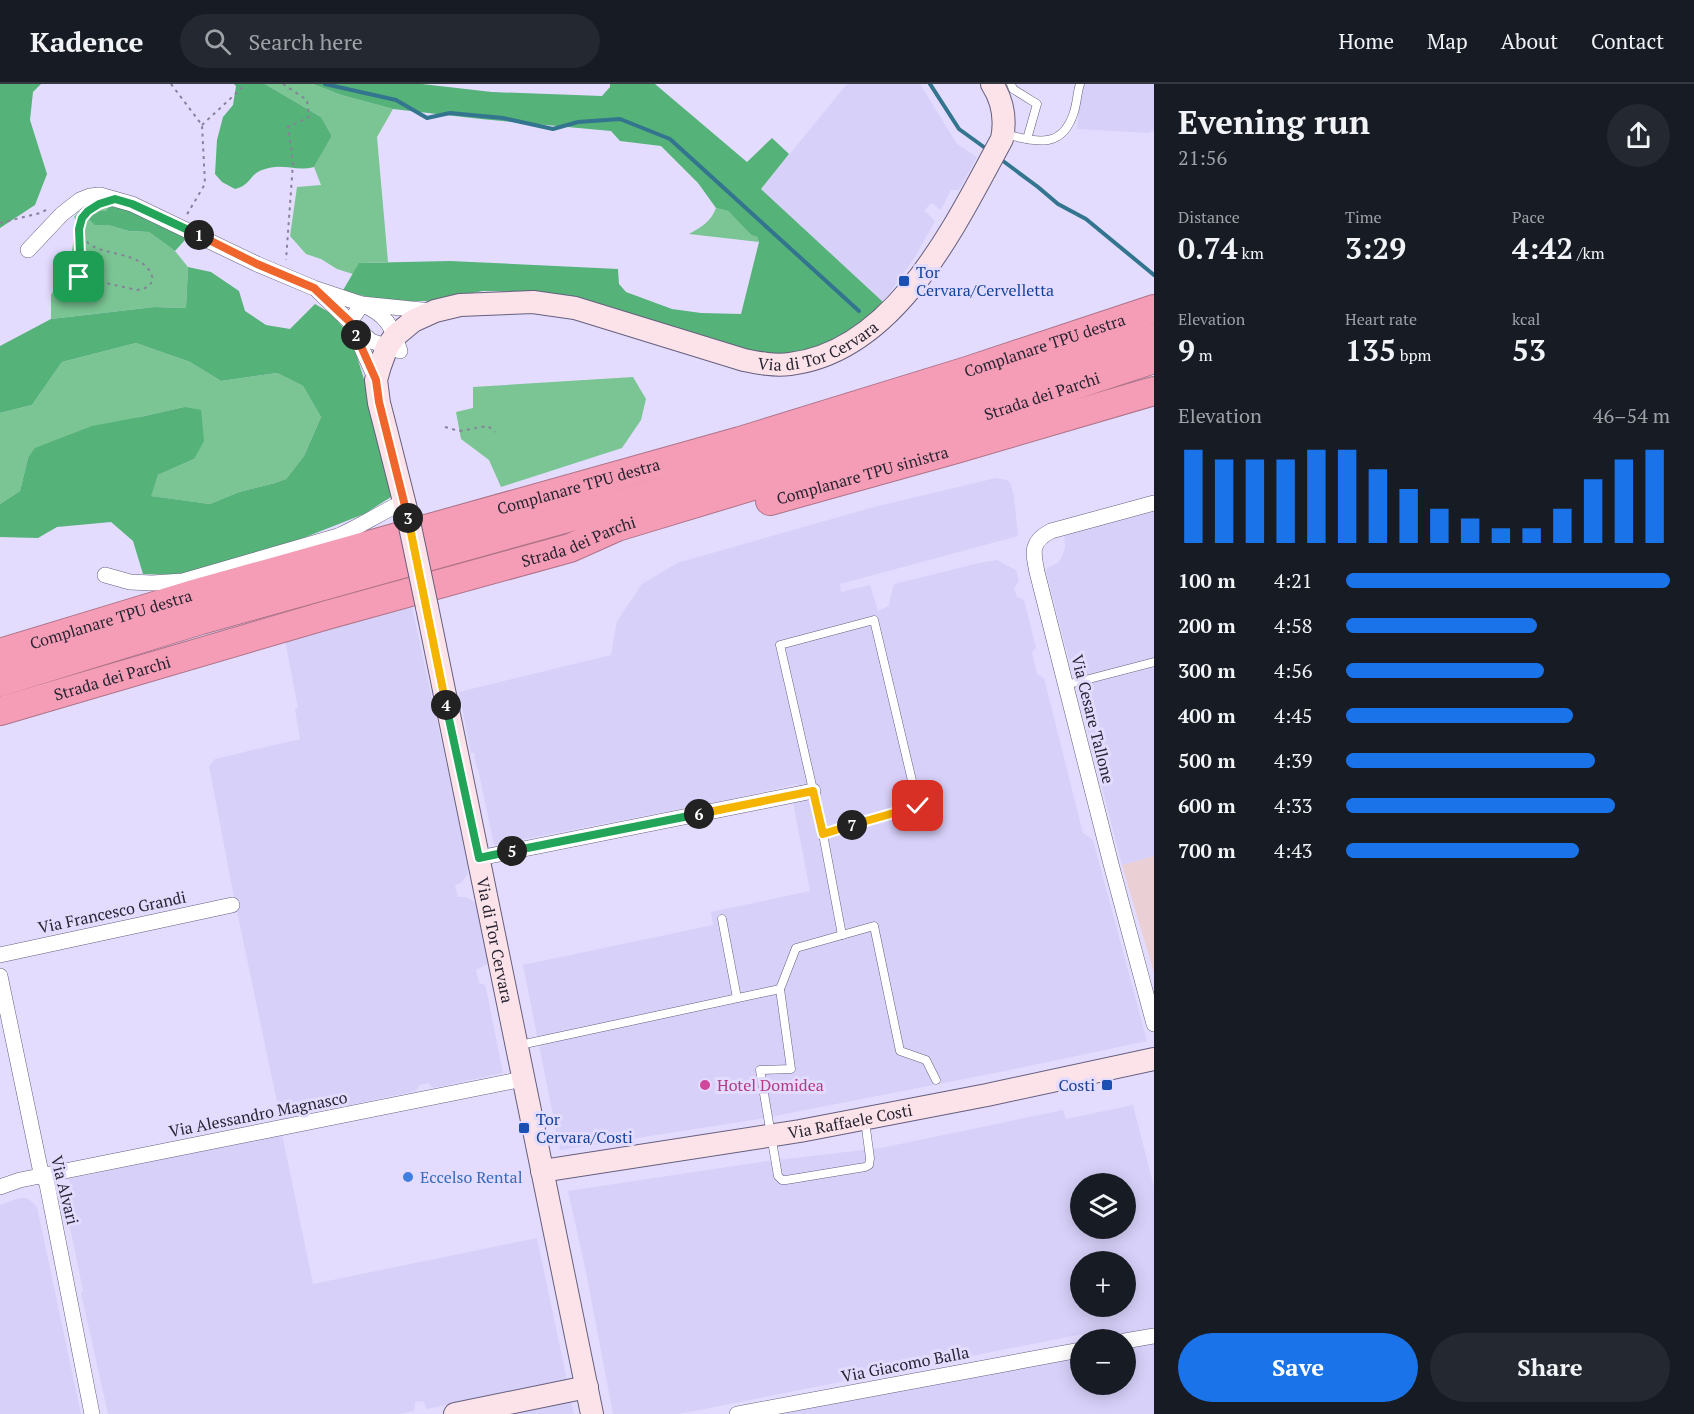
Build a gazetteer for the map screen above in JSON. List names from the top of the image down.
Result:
{
  "streets": {
    "highway": ["Complanare TPU destra", "Strada dei Parchi", "Complanare TPU sinistra"],
    "street": [
      "Via di Tor Cervara",
      "Via Cesare Tallone",
      "Via Francesco Grandi",
      "Via Alessandro Magnasco",
      "Via Raffaele Costi",
      "Via Alvari",
      "Via Giacomo Balla"
    ]
  },
  "crossings": [
    ["Via di Tor Cervara", "Via Alessandro Magnasco"],
    ["Via di Tor Cervara", "Via Raffaele Costi"],
    ["Strada dei Parchi", "Complanare TPU sinistra"],
    ["Via Alessandro Magnasco", "Via Alvari"]
  ],
  "places": {
    "transit": ["Tor Cervara/Cervelletta", "Costi", "Tor Cervara/Costi"],
    "other": ["Hotel Domidea", "Eccelso Rental"]
  },
  "page": {
    "header": "Kadence",
    "search": "Search here",
    "nav": [
      "Home",
      "Map",
      "About",
      "Contact"
    ],
    "heading": ["Evening run", "21:56"],
    "stats": [
      ["Distance", "0.74 km"],
      ["Time", "3:29"],
      ["Pace", "4:42 /km"],
      ["Elevation", "9 m"],
      ["Heart rate", "135 bpm"],
      ["kcal", "53"]
    ],
    "pins": [
      "1",
      "2",
      "3",
      "4",
      "6",
      "7",
      "5"
    ],
    "chart": ["Elevation", "46–54 m"],
    "list": [
      {
        "name": "100 m",
        "note": "4:21"
      },
      {
        "name": "200 m",
        "note": "4:58"
      },
      {
        "name": "300 m",
        "note": "4:56"
      },
      {
        "name": "400 m",
        "note": "4:45"
      },
      {
        "name": "500 m",
        "note": "4:39"
      },
      {
        "name": "600 m",
        "note": "4:33"
      },
      {
        "name": "700 m",
        "note": "4:43"
      }
    ],
    "map_buttons": ["+", "−"],
    "buttons": ["Save", "Share"]
  }
}
